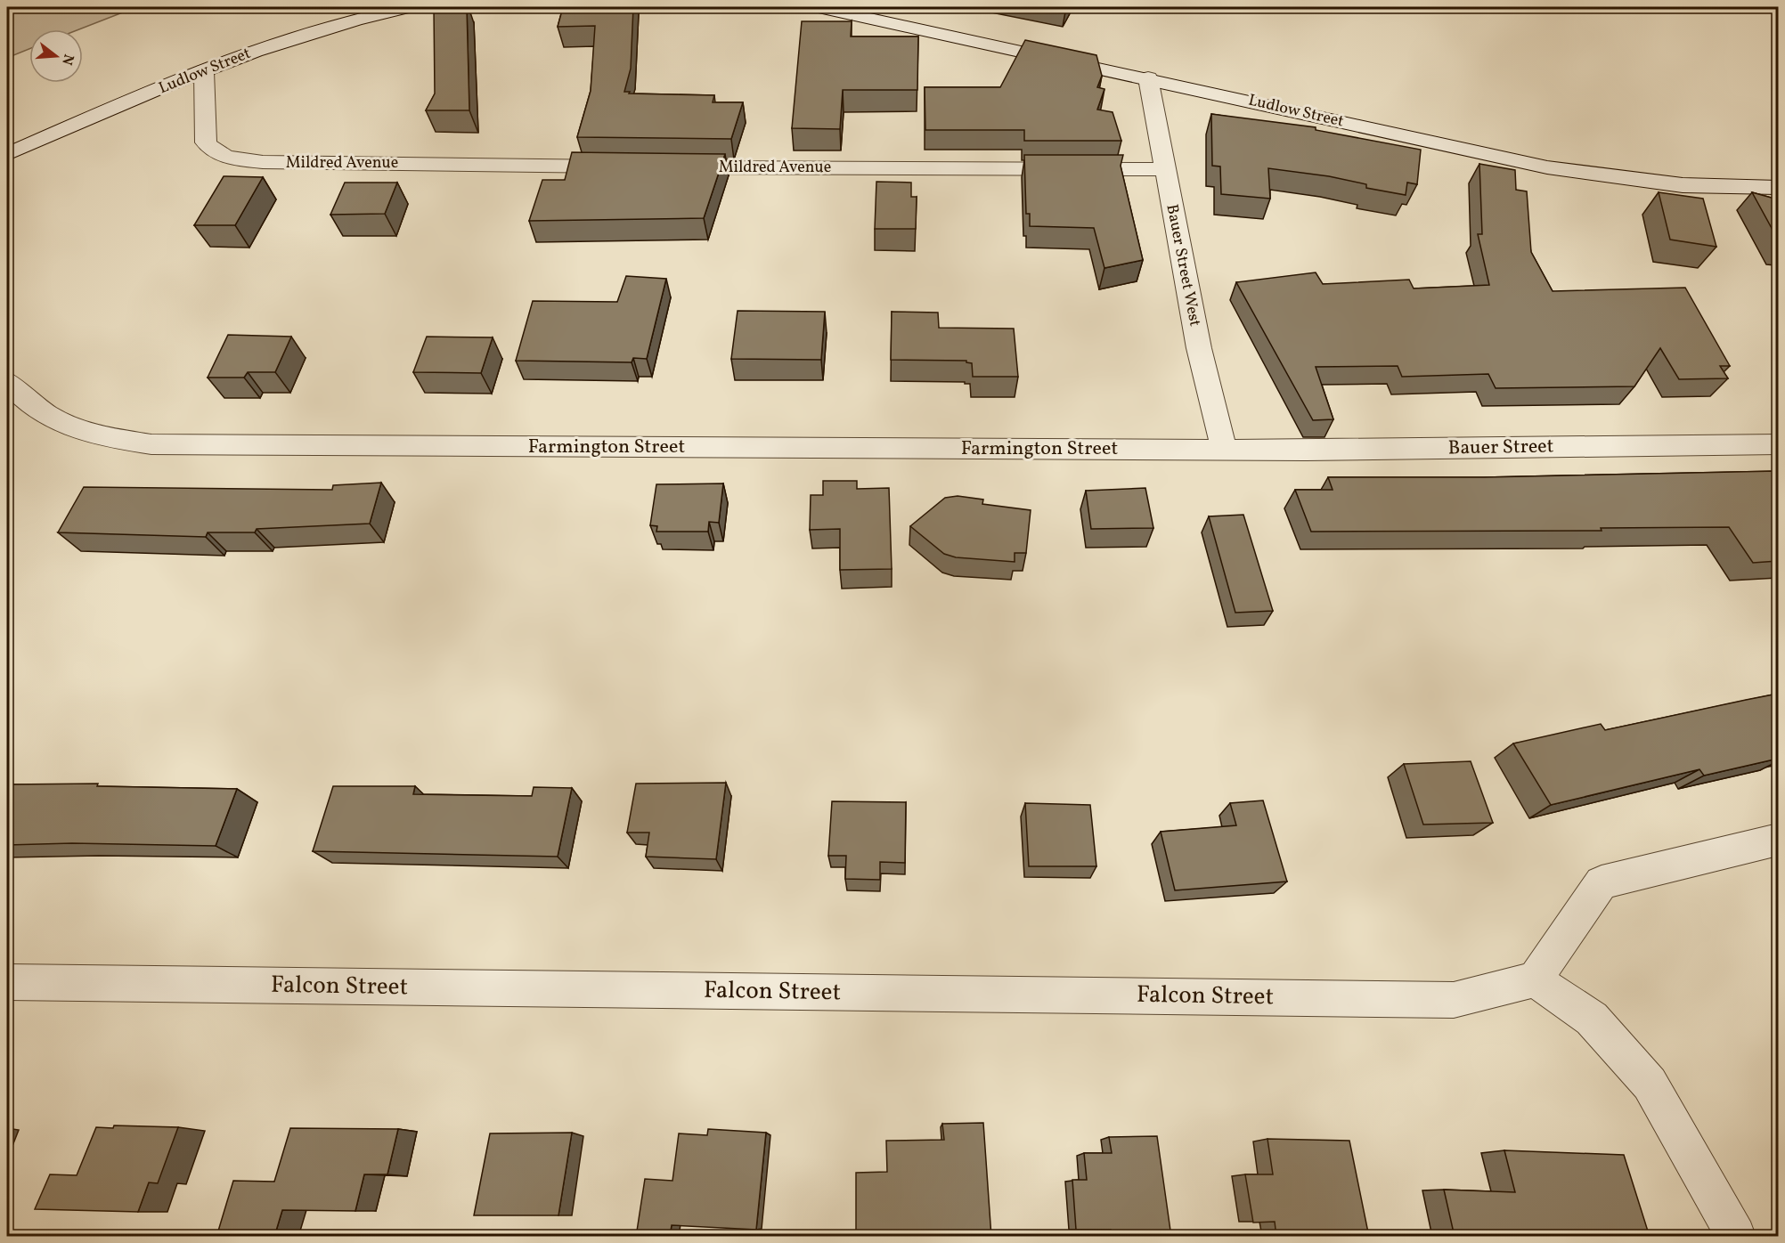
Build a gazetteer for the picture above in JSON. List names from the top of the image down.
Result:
{
  "streets": {
    "street": [
      "Ludlow Street",
      "Mildred Avenue",
      "Bauer Street West",
      "Farmington Street",
      "Bauer Street",
      "Falcon Street"
    ]
  },
  "crossings": [
    ["Ludlow Street", "Mildred Avenue"],
    ["Ludlow Street", "Bauer Street West"],
    ["Mildred Avenue", "Bauer Street West"],
    ["Bauer Street West", "Farmington Street"],
    ["Bauer Street West", "Bauer Street"],
    ["Farmington Street", "Bauer Street"]
  ],
  "north": "right"
}
